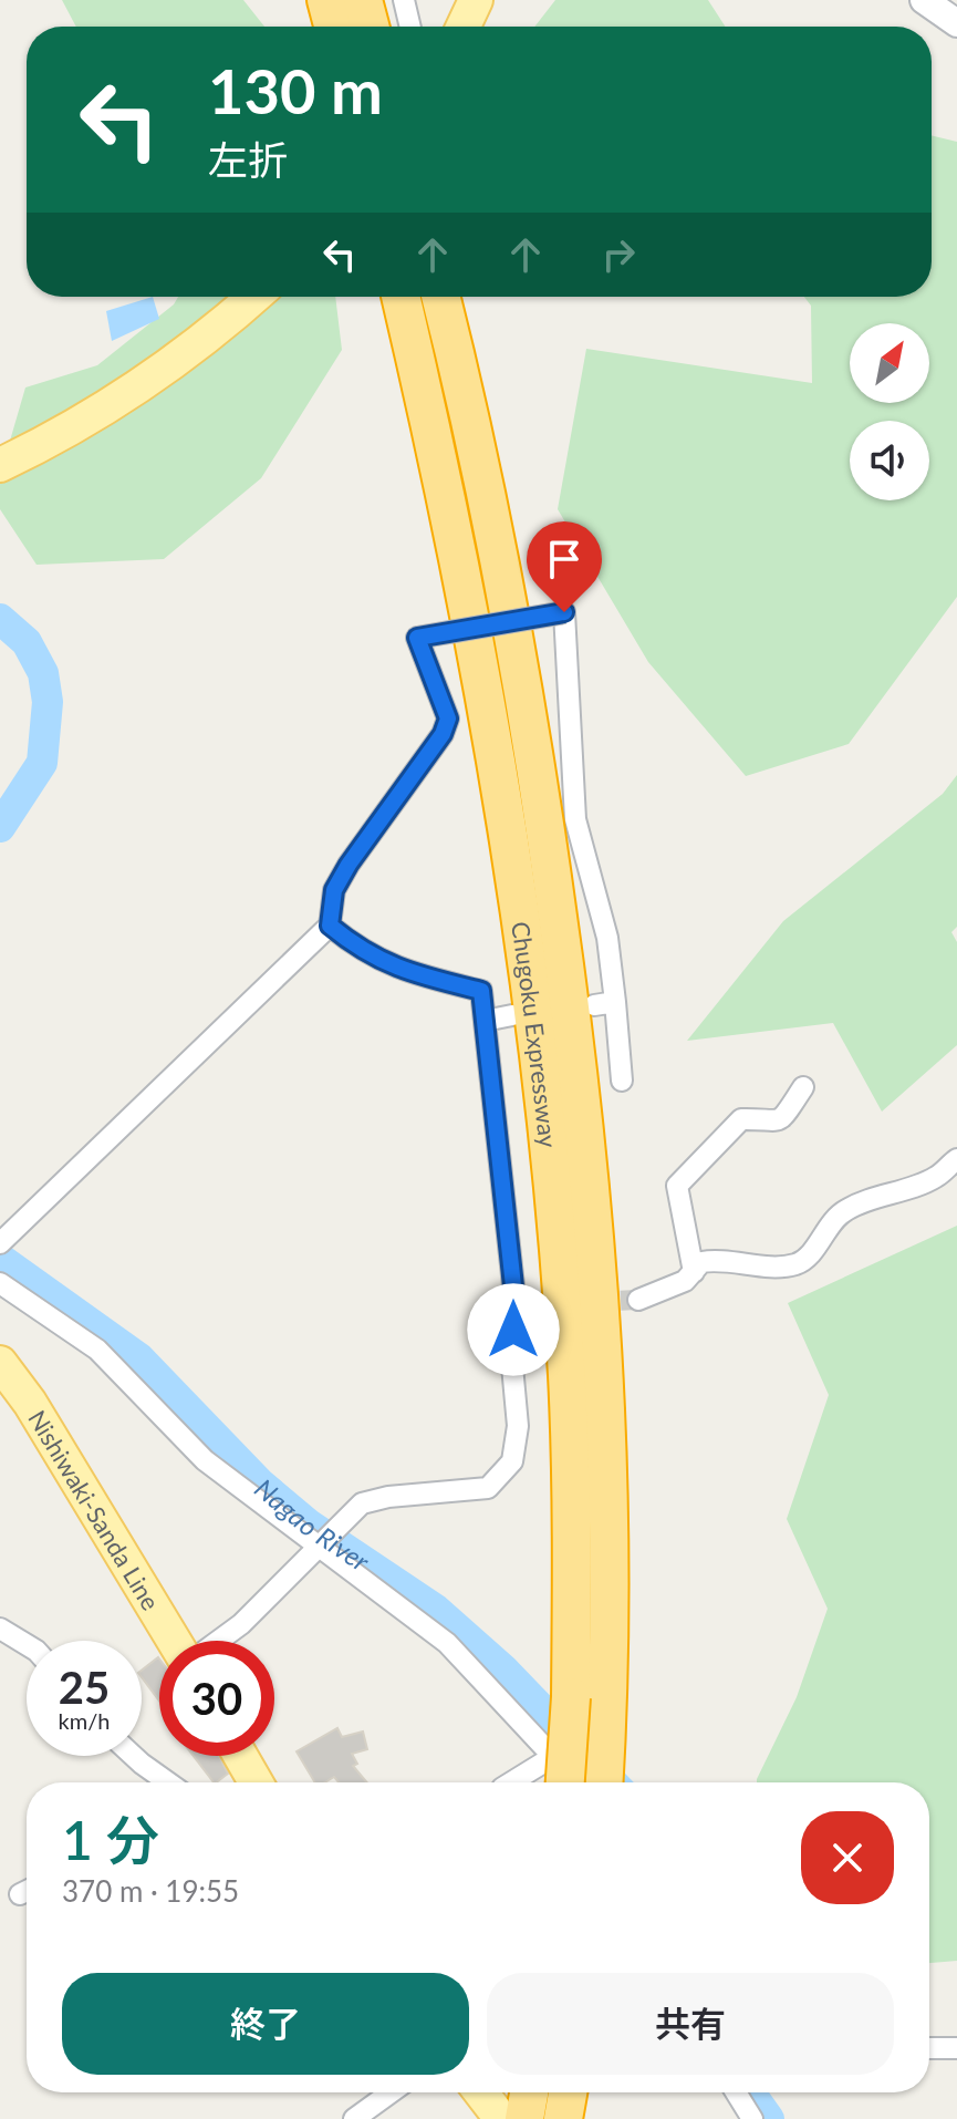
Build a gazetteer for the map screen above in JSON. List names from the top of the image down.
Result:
{
  "streets": {
    "highway": ["Chugoku Expressway"],
    "main road": ["Nishiwaki-Sanda Line"]
  },
  "water": ["Nagao River"],
  "north": "top right",
  "page": {
    "turn": ["130 m", "左折"],
    "speed": "25 km/h",
    "limit": "30",
    "heading": ["1 分", "370 m · 19:55"],
    "buttons": ["終了", "共有"]
  }
}
